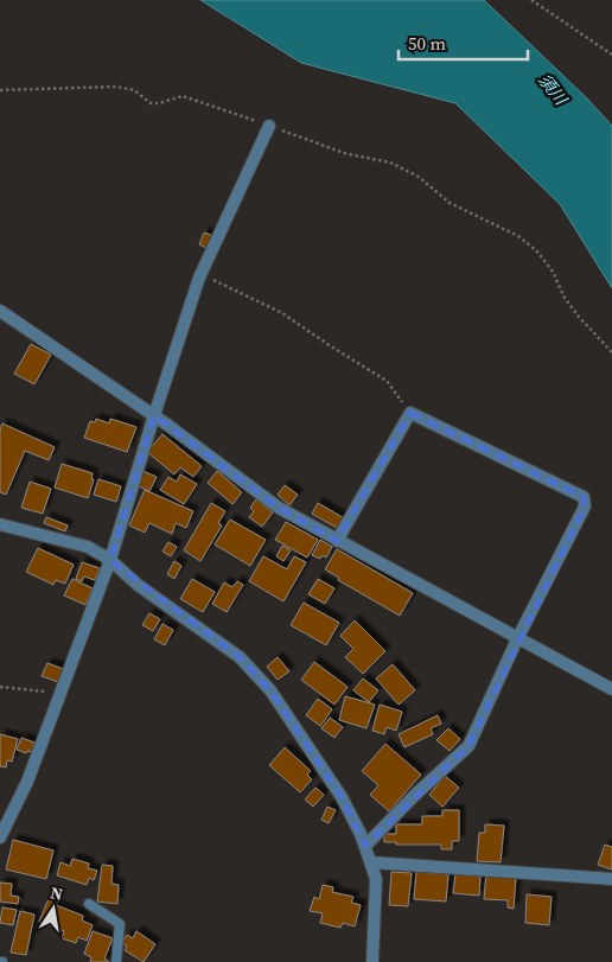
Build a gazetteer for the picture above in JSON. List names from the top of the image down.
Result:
{
  "water": ["須川"],
  "scale_bar": "50 m",
  "north": "top"
}
